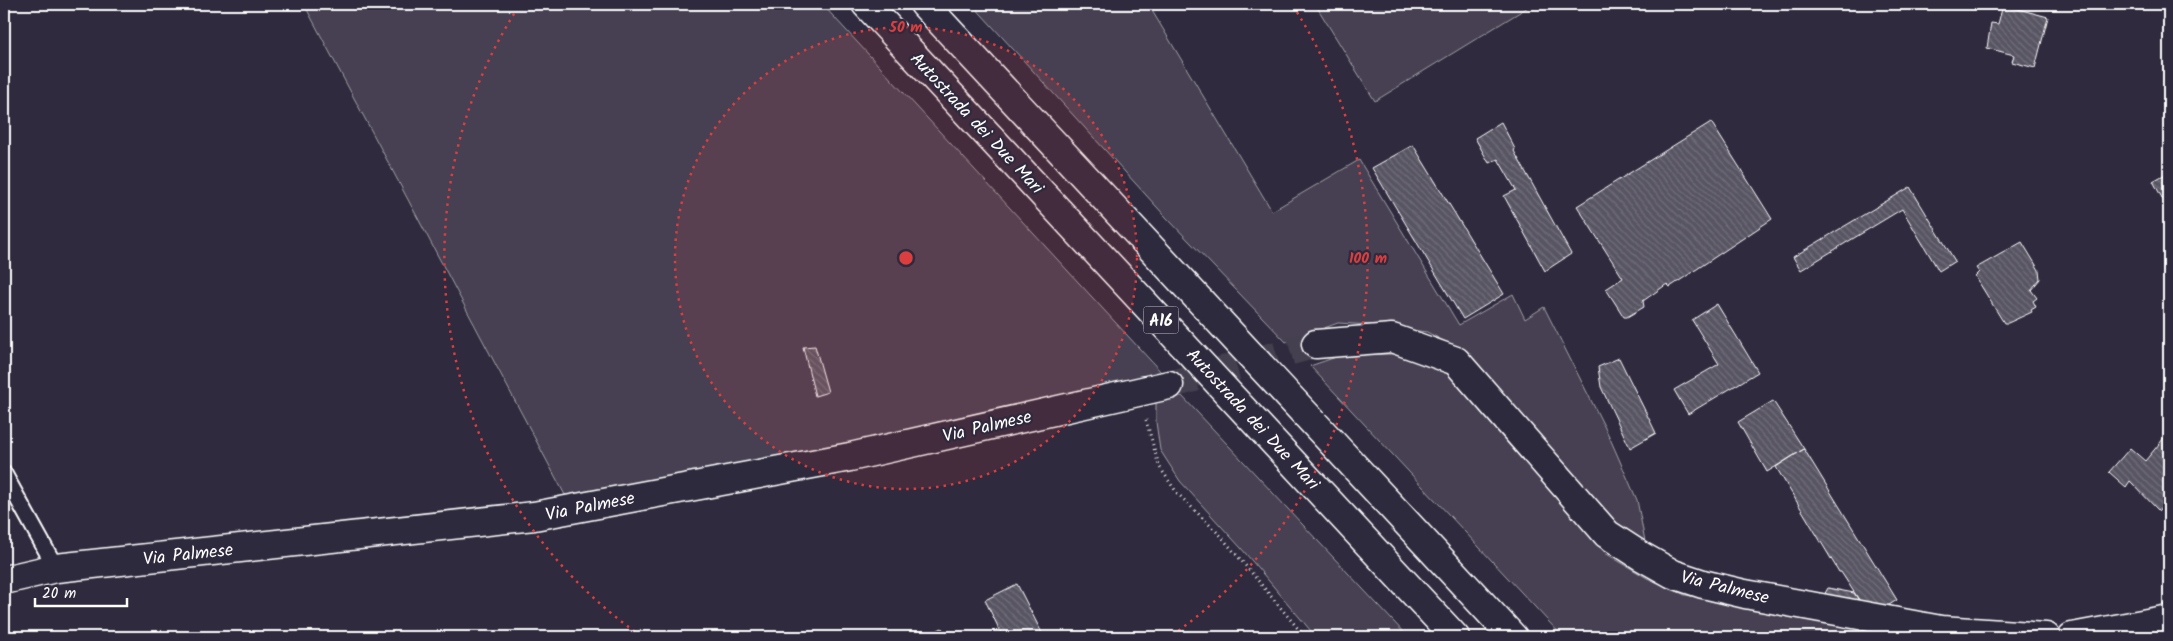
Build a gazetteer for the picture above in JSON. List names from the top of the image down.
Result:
{
  "streets": {
    "main road": ["Autostrada dei Due Mari", "A16", "Via Palmese"]
  },
  "scale_bar": "20 m",
  "rings": ["50 m", "100 m"]
}
